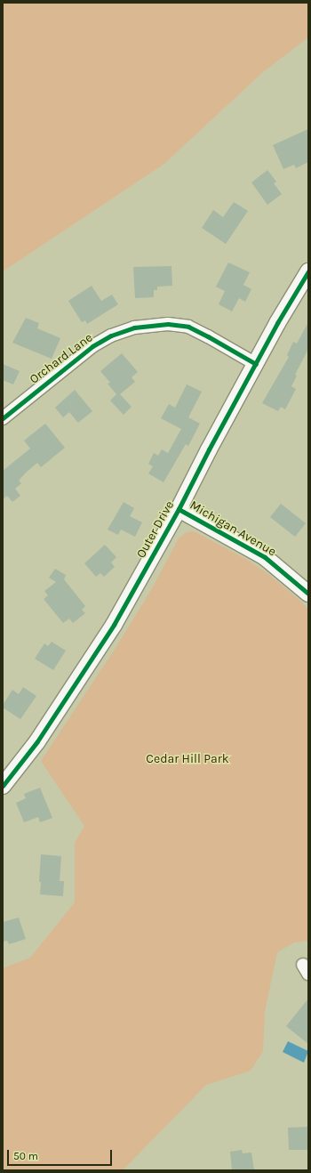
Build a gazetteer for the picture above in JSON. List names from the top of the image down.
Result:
{
  "streets": {
    "street": ["Orchard Lane", "Michigan Avenue", "Outer Drive"]
  },
  "crossings": [
    ["Orchard Lane", "Outer Drive"],
    ["Michigan Avenue", "Outer Drive"]
  ],
  "parks": ["Cedar Hill Park"],
  "scale_bar": "50 m"
}
